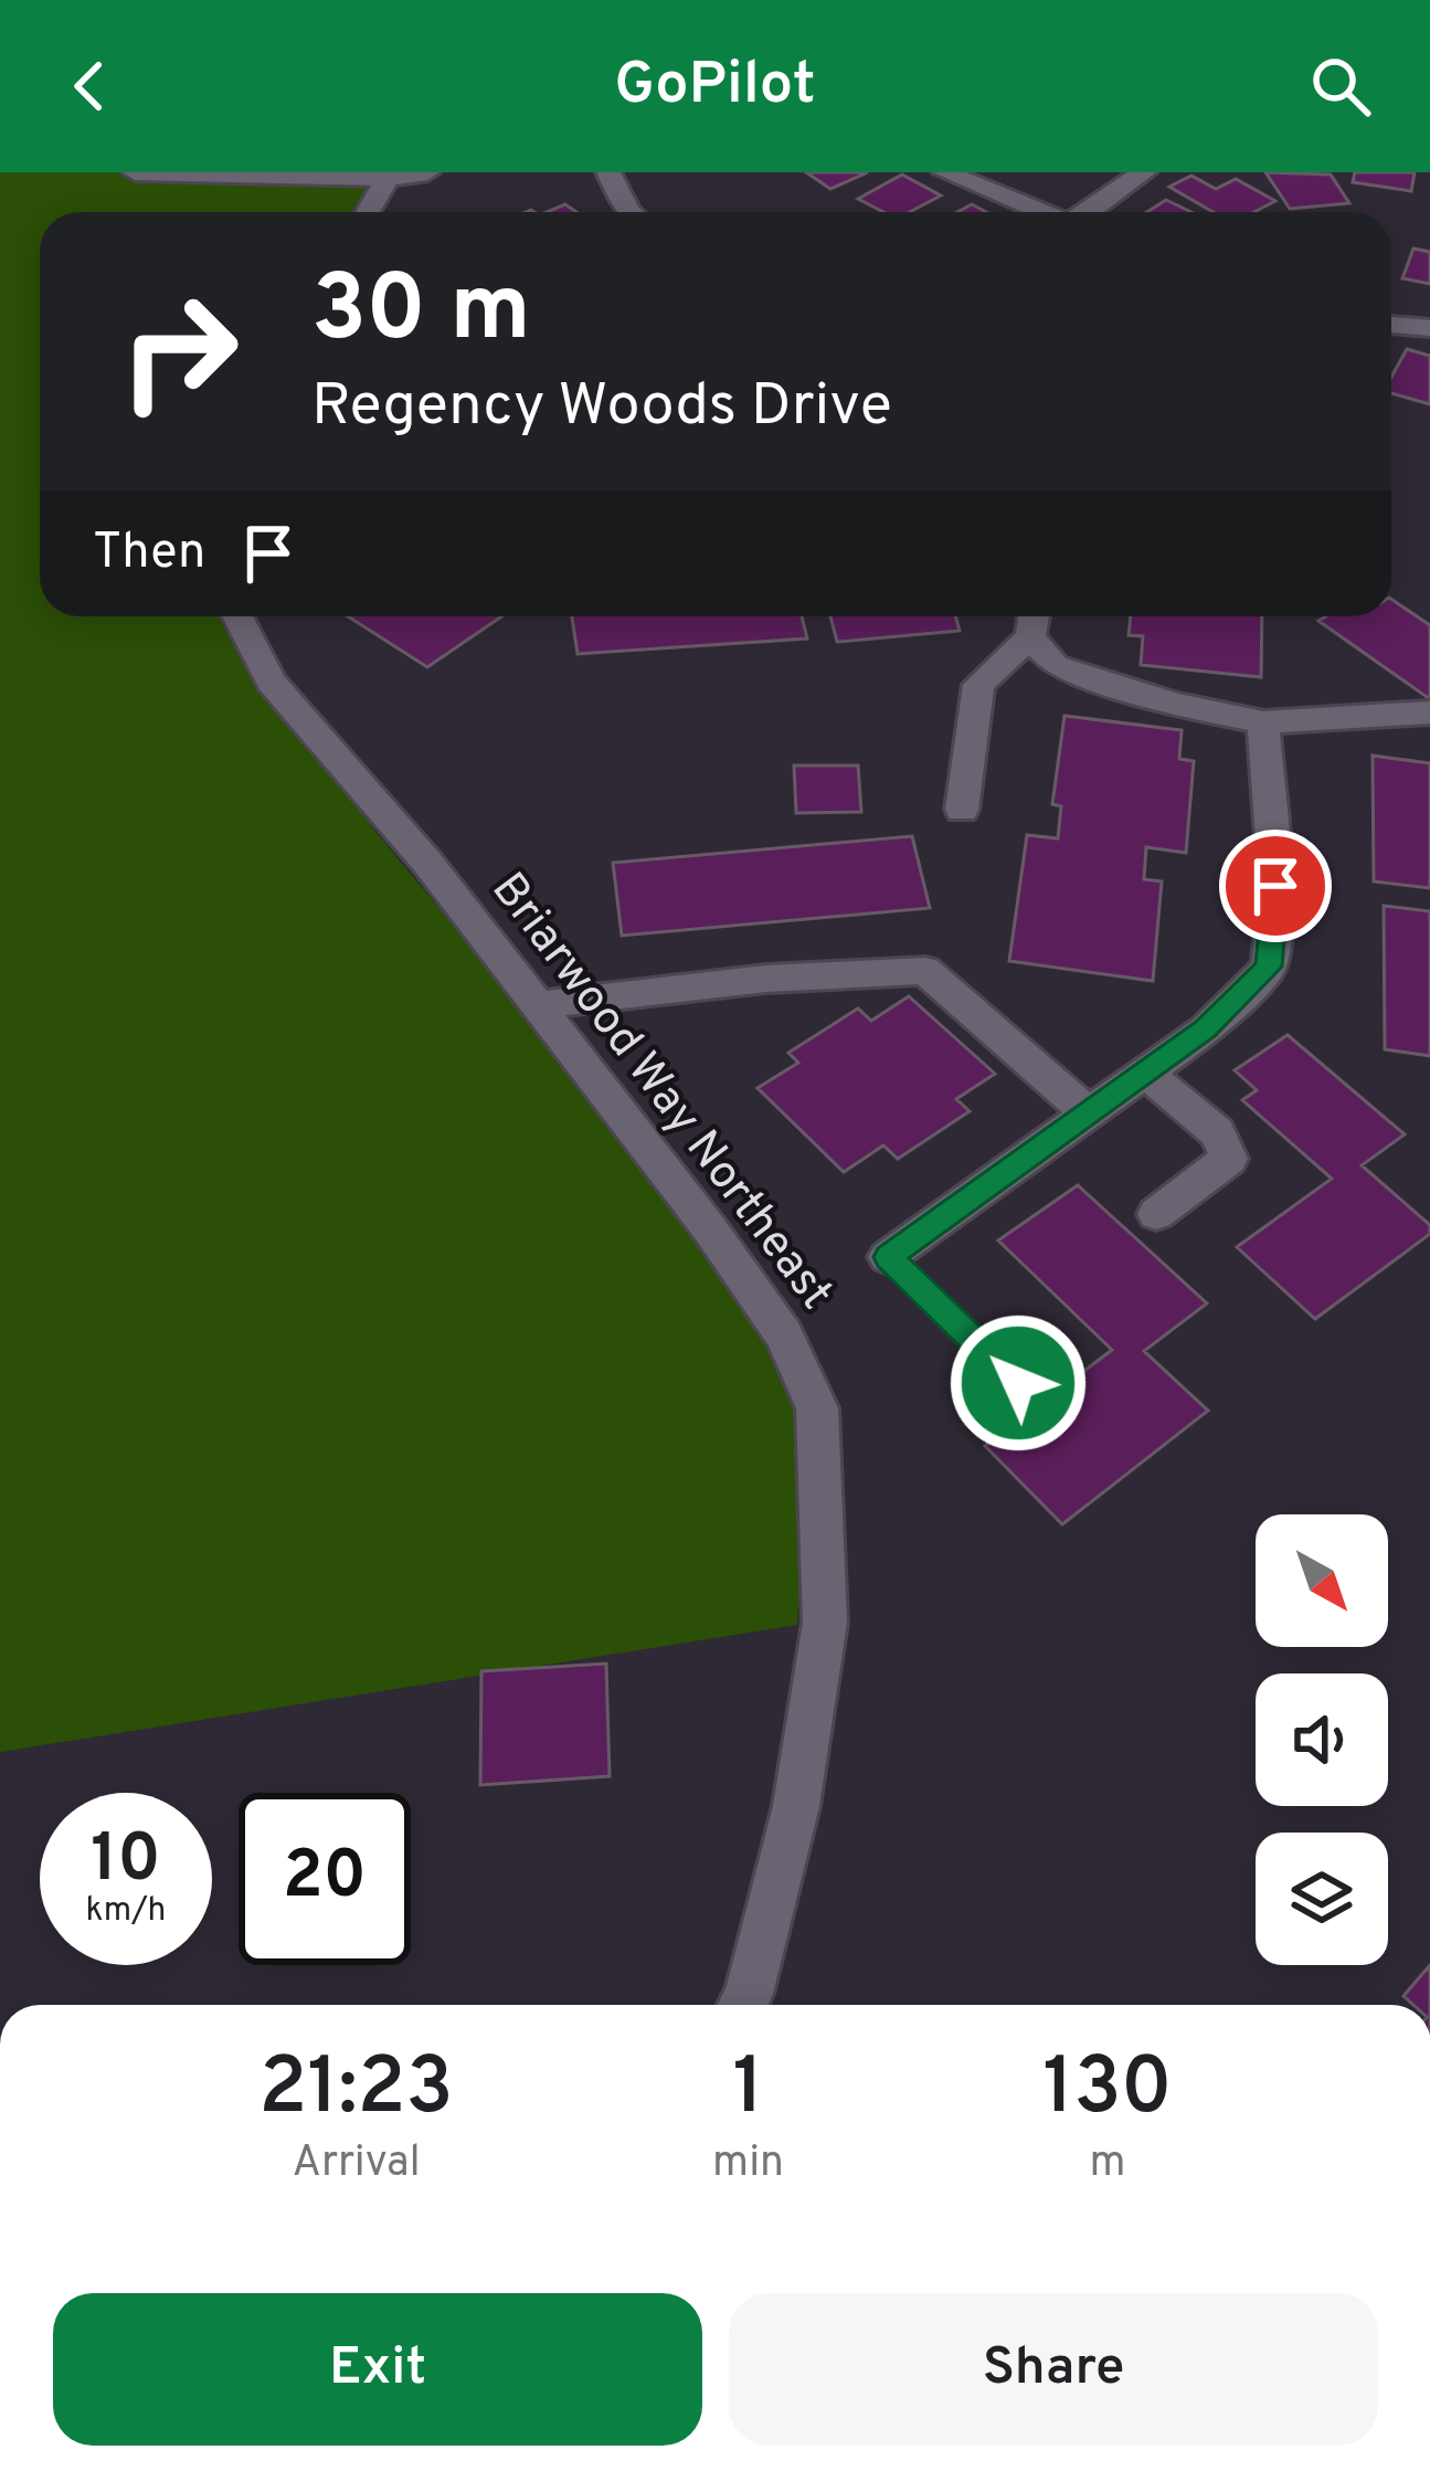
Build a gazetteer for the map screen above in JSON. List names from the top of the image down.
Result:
{
  "streets": {
    "street": ["Briarwood Way Northeast"]
  },
  "north": "bottom right",
  "page": {
    "header": "GoPilot",
    "turn": ["30 m", "Regency Woods Drive"],
    "then": "Then",
    "speed": "10 km/h",
    "limit": "20",
    "eta": [
      "21:23",
      "Arrival",
      "1",
      "min",
      "130",
      "m"
    ],
    "buttons": ["Exit", "Share"]
  }
}
